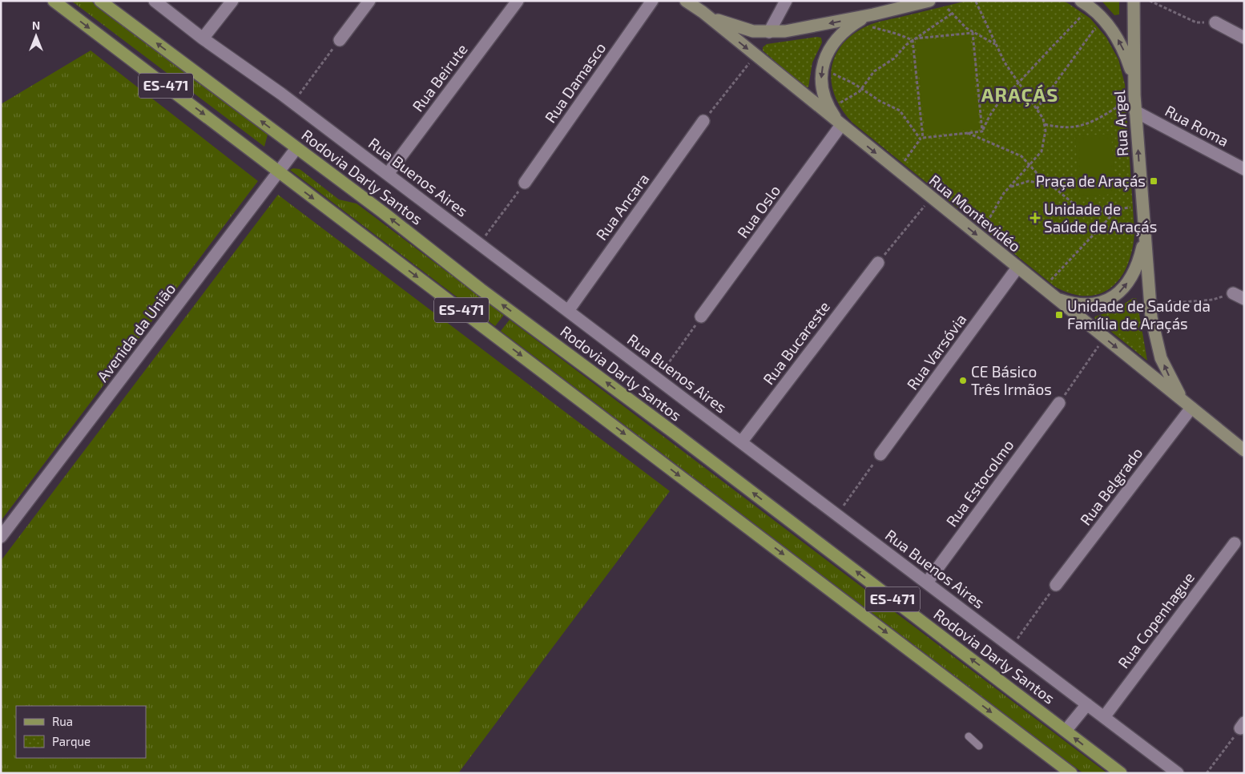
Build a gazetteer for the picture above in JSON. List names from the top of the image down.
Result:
{
  "streets": {
    "main road": ["ES-471", "Rodovia Darly Santos"],
    "street": [
      "Rua Beirute",
      "Rua Damasco",
      "Rua Argel",
      "Rua Roma",
      "Rua Buenos Aires",
      "Rua Ancara",
      "Rua Oslo",
      "Rua Montevidéo",
      "Avenida da União",
      "Rua Bucareste",
      "Rua Varsóvia",
      "Rua Estocolmo",
      "Rua Belgrado",
      "Rua Copenhague"
    ]
  },
  "crossings": [
    ["Rua Beirute", "Rua Buenos Aires"],
    ["ES-471", "Avenida da União"],
    ["Rua Argel", "Rua Roma"],
    ["Rua Argel", "Rua Montevidéo"],
    ["Rua Argel", "Rua Belgrado"],
    ["Rodovia Darly Santos", "Avenida da União"],
    ["Rua Buenos Aires", "Rua Ancara"],
    ["Rua Buenos Aires", "Rua Bucareste"],
    ["Rua Buenos Aires", "Rua Estocolmo"],
    ["Rua Buenos Aires", "Rua Copenhague"],
    ["Rua Oslo", "Rua Montevidéo"],
    ["Rua Montevidéo", "Rua Varsóvia"],
    ["Rua Montevidéo", "Rua Belgrado"]
  ],
  "one_way": ["Rua Argel", "Rua Montevidéo"],
  "districts": ["ARAÇÁS"],
  "places": {
    "transit": ["Praça de Araçás", "Unidade de Saúde da Família de Araçás"],
    "health": ["Unidade de Saúde de Araçás"],
    "other": ["CE Básico Três Irmãos"]
  },
  "legend": ["Rua", "Parque"],
  "north": "top"
}
